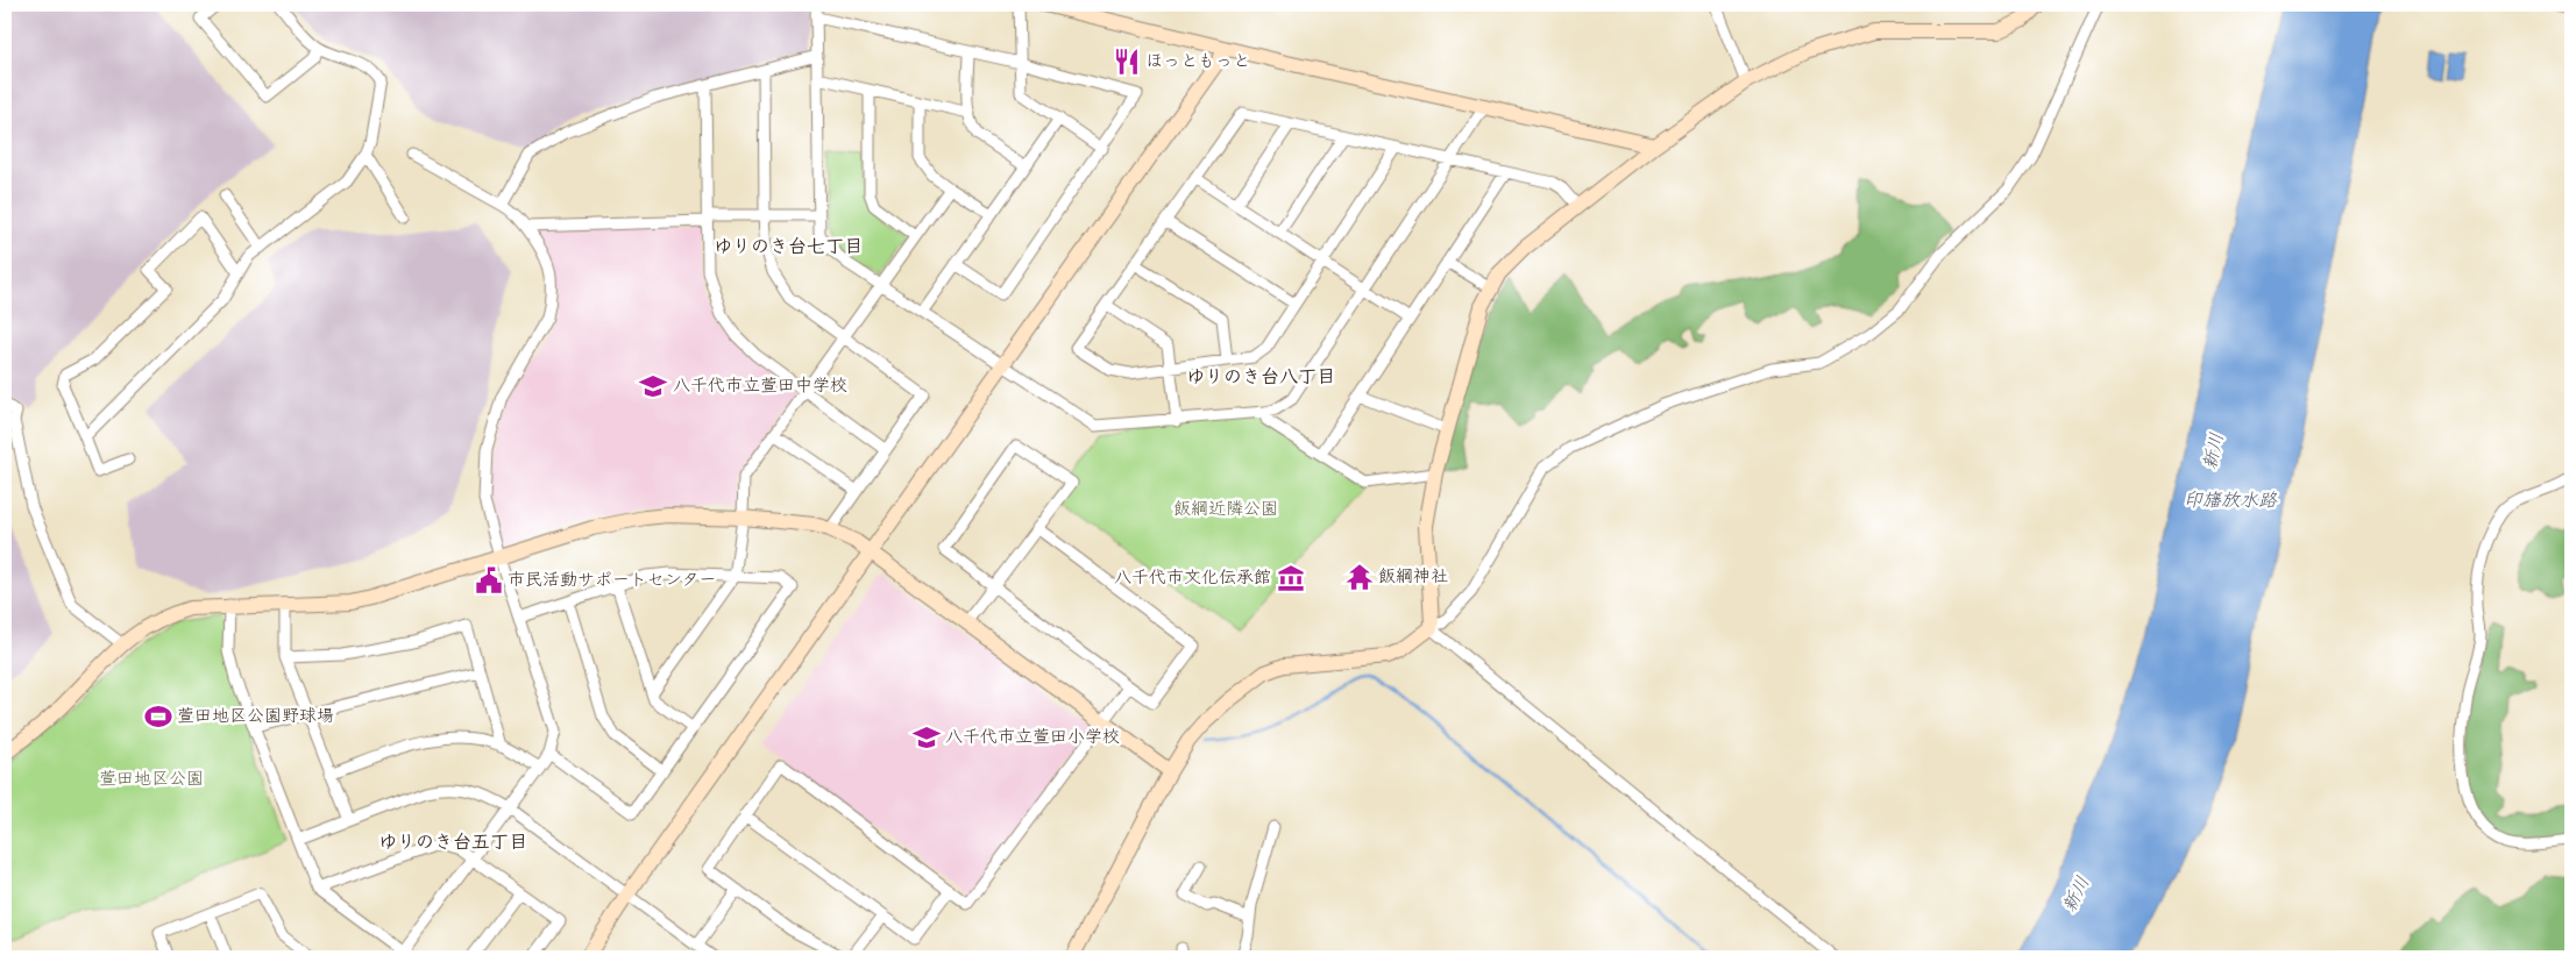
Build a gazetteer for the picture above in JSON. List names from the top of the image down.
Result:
{
  "districts": ["ゆりのき台七丁目", "ゆりのき台八丁目", "ゆりのき台五丁目"],
  "water": ["新川", "印旛放水路"],
  "parks": ["飯綱近隣公園", "萱田地区公園"],
  "places": {
    "restaurant": ["ほっともっと"],
    "school or university": ["八千代市立萱田中学校", "八千代市立萱田小学校"],
    "temple": ["飯綱神社"],
    "museum": ["八千代市文化伝承館"],
    "public building": ["市民活動サポートセンター"],
    "sports": ["萱田地区公園野球場"]
  }
}
